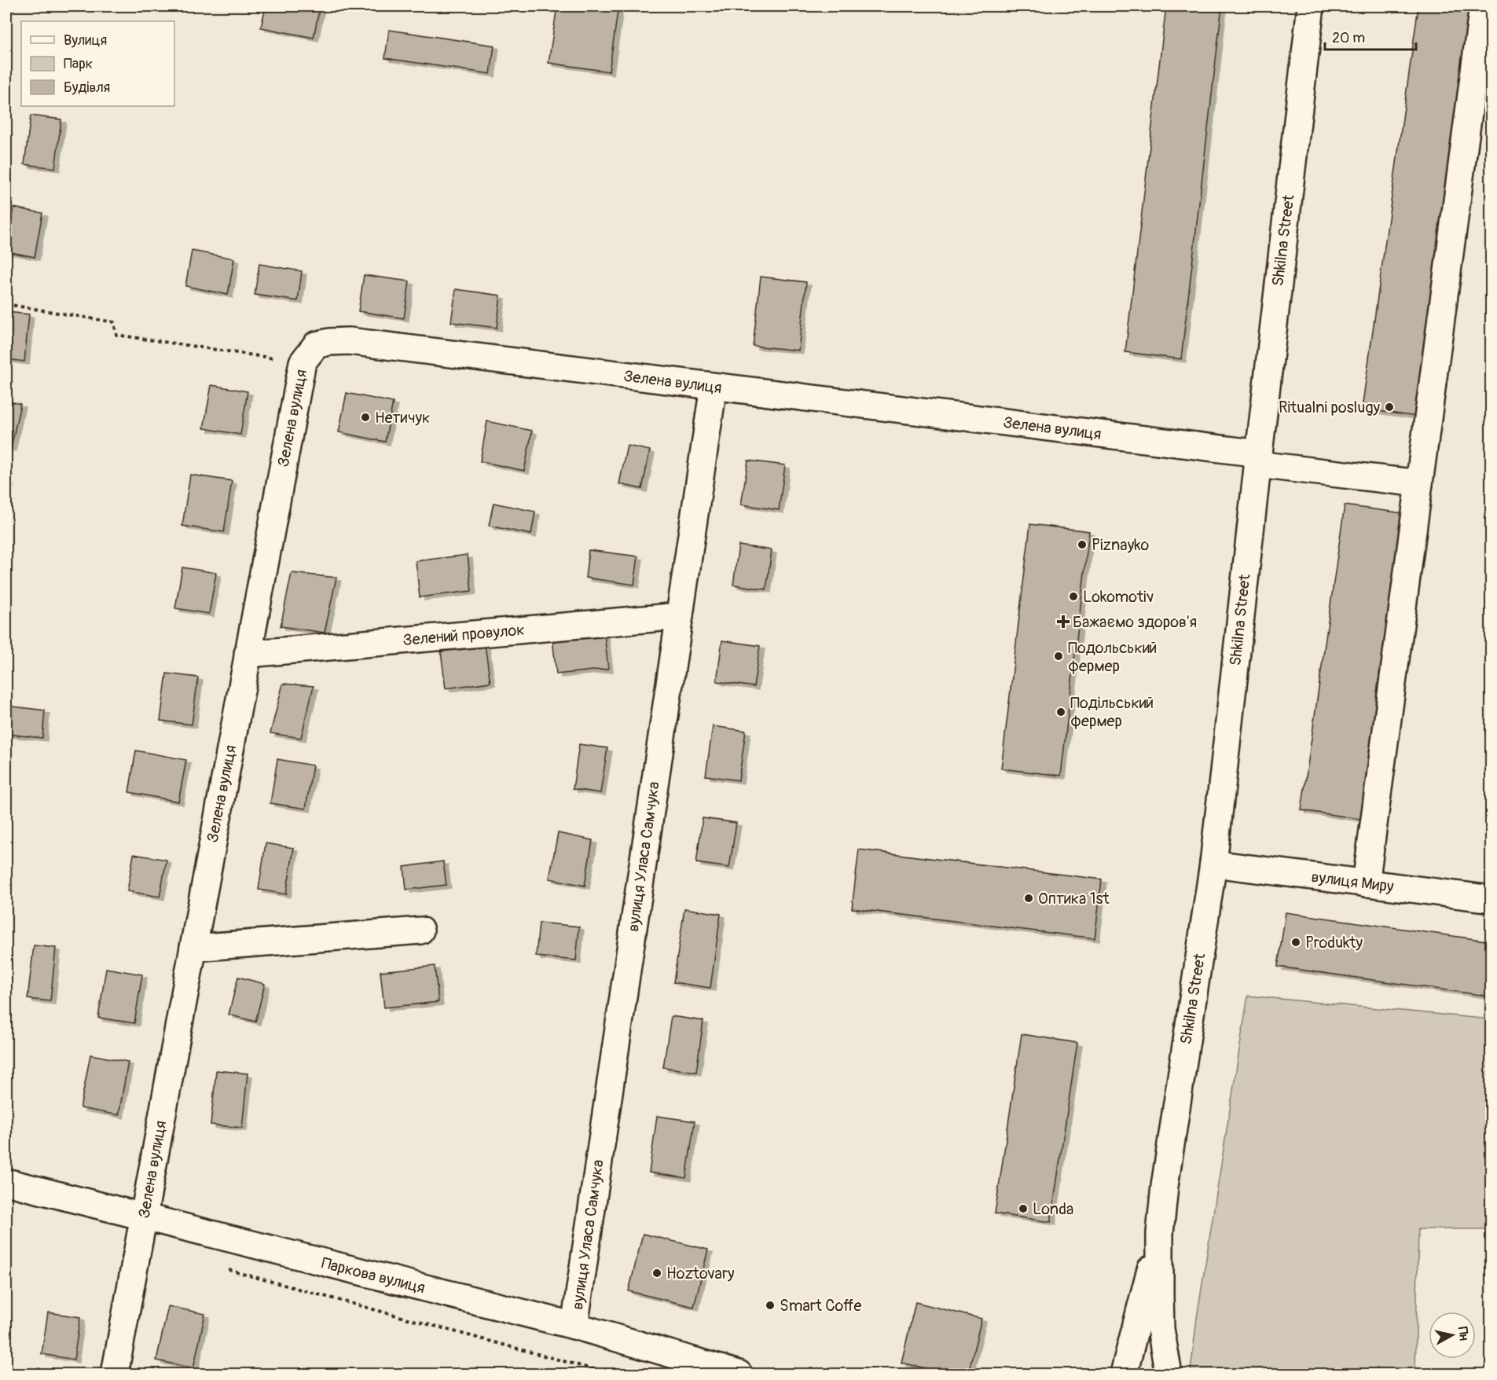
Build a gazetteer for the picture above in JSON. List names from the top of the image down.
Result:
{
  "streets": {
    "street": [
      "Shkilna Street",
      "Зелена вулиця",
      "Зелений провулок",
      "вулиця Уласа Самчука",
      "вулиця Миру",
      "Паркова вулиця"
    ]
  },
  "crossings": [
    ["Shkilna Street", "Зелена вулиця"],
    ["Shkilna Street", "вулиця Миру"],
    ["Зелена вулиця", "Зелений провулок"],
    ["Зелена вулиця", "вулиця Уласа Самчука"],
    ["Зелена вулиця", "Паркова вулиця"],
    ["Зелений провулок", "вулиця Уласа Самчука"],
    ["вулиця Уласа Самчука", "Паркова вулиця"]
  ],
  "places": {
    "other": [
      "Ritualni poslugy",
      "Нетичук",
      "Piznayko",
      "Lokomotiv",
      "Подольський фермер",
      "Подільський фермер",
      "Оптика 1st",
      "Produkty",
      "Londa",
      "Hoztovary",
      "Smart Coffe"
    ],
    "health": ["Бажаємо здоров'я"]
  },
  "legend": ["Вулиця", "Парк", "Будівля"],
  "scale_bar": "20 m",
  "north": "right"
}
